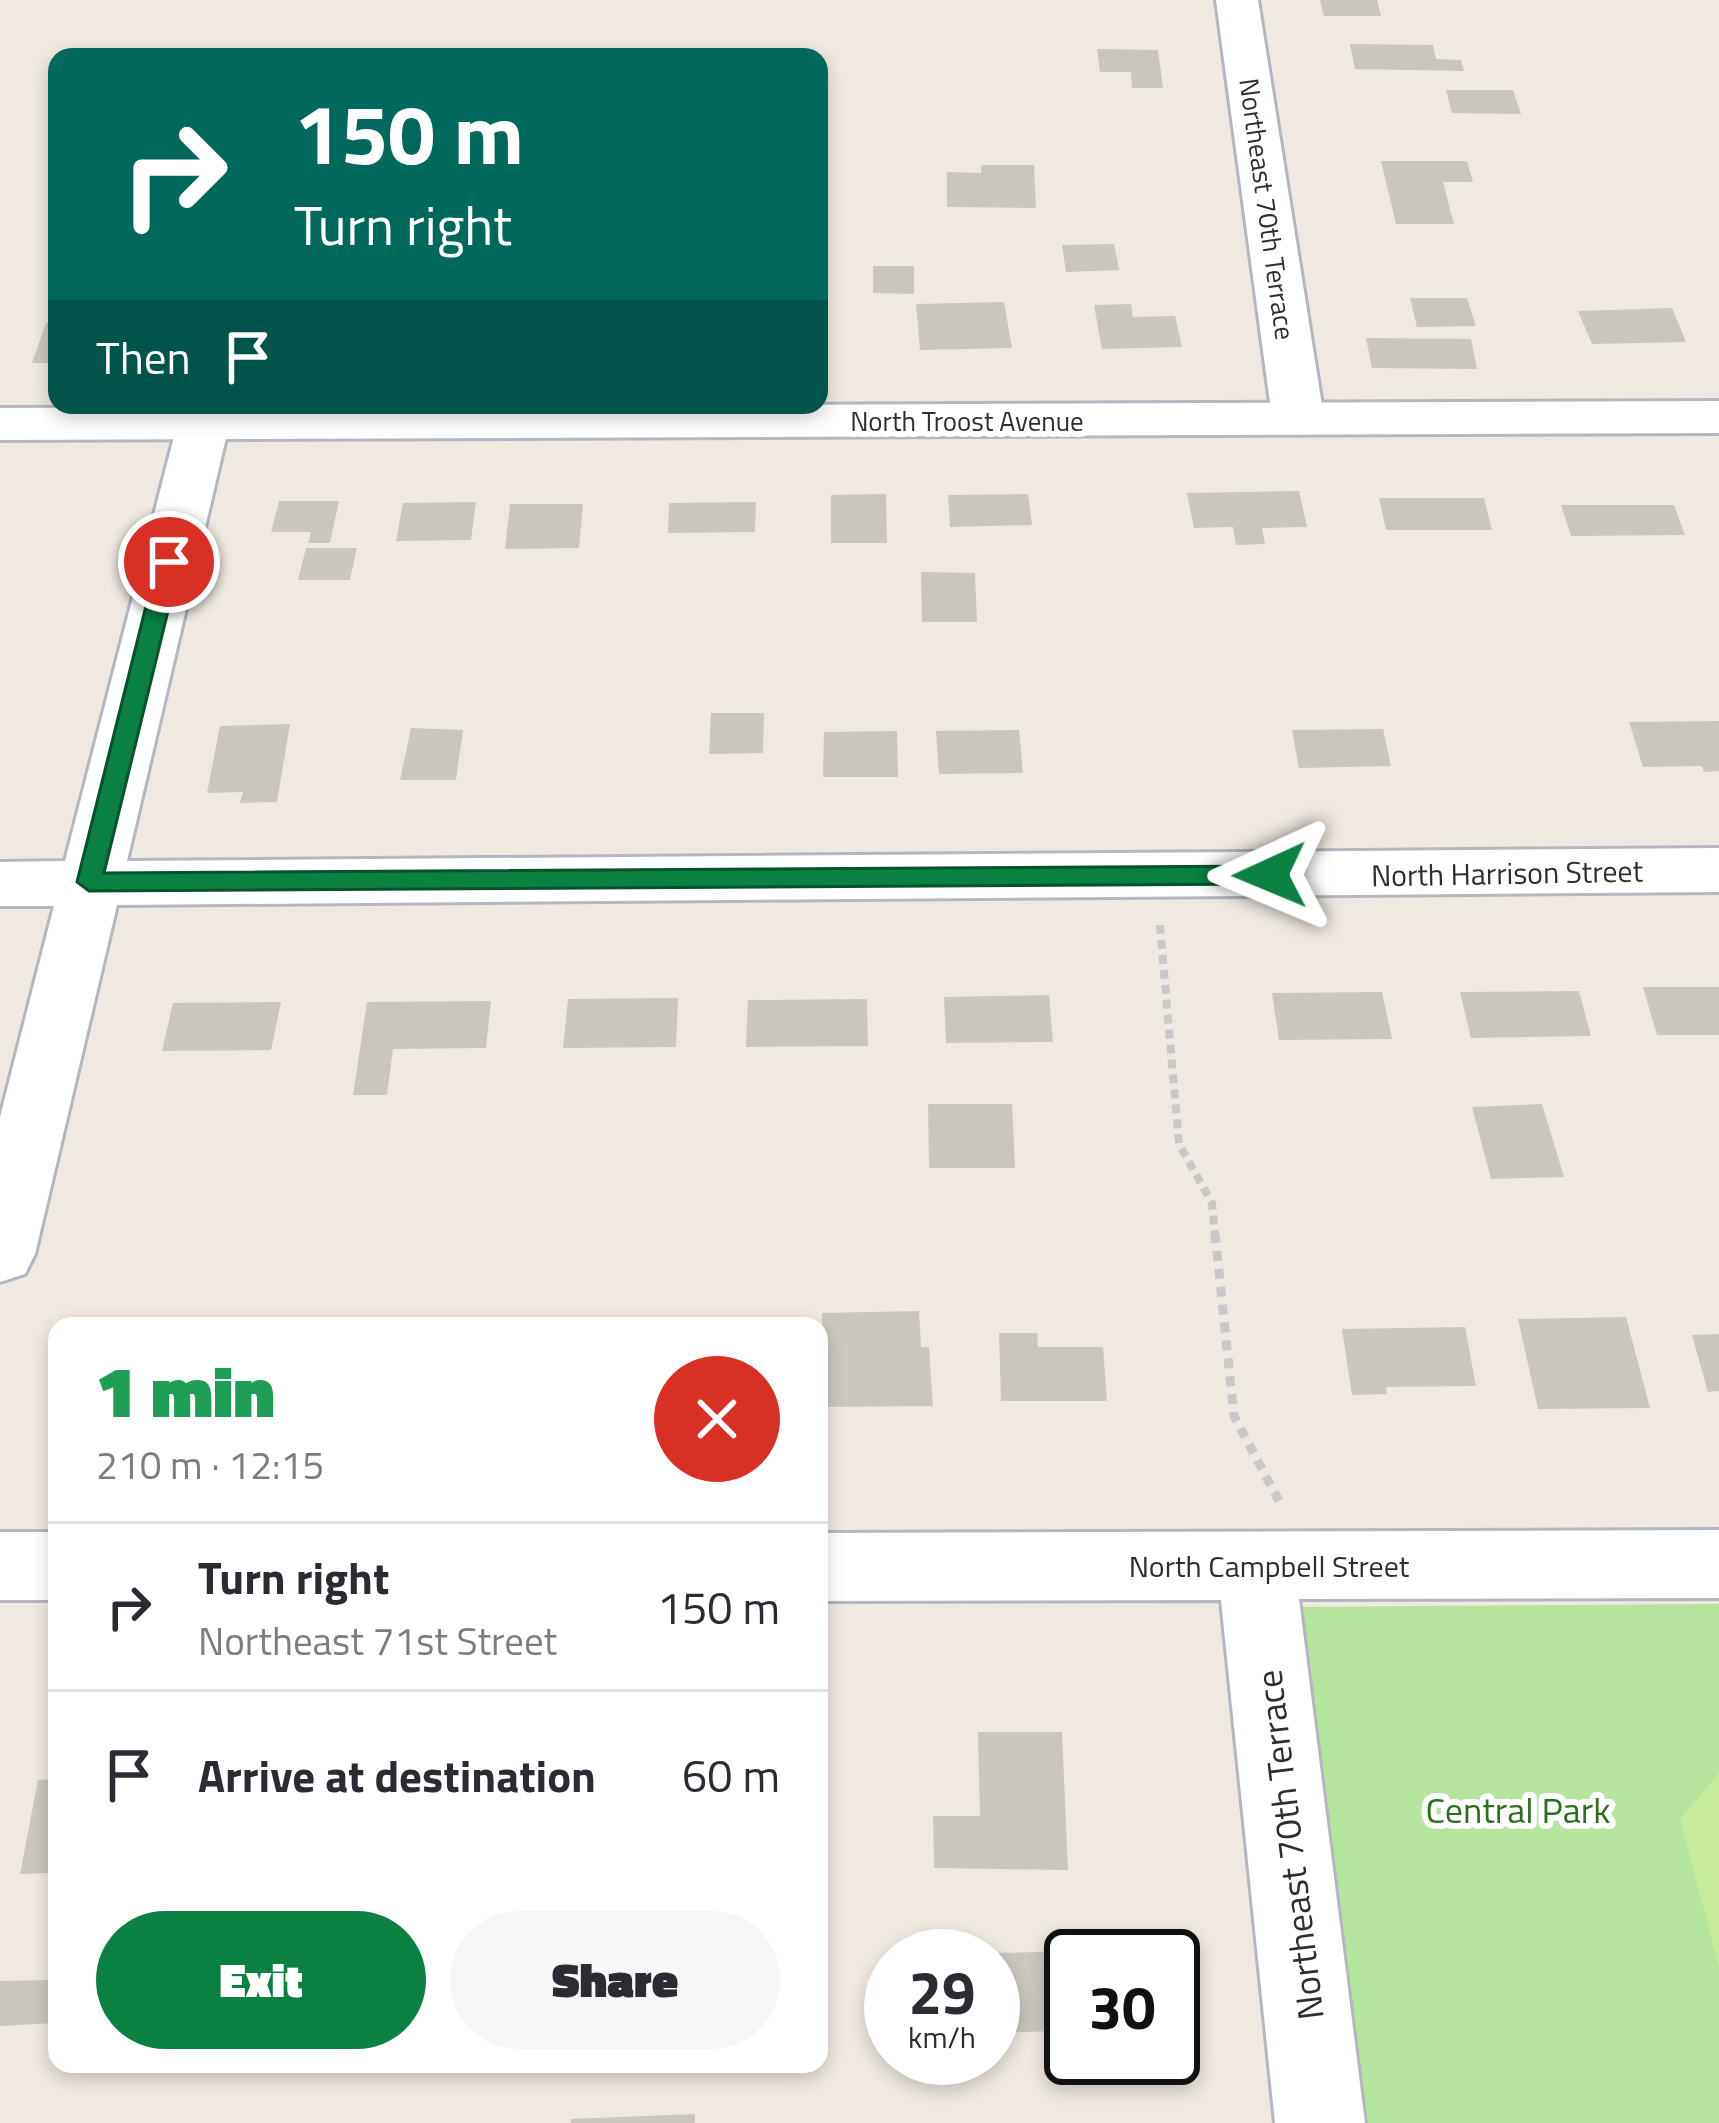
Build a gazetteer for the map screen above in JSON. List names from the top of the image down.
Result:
{
  "streets": {
    "street": [
      "Northeast 70th Terrace",
      "North Troost Avenue",
      "North Harrison Street",
      "North Campbell Street"
    ]
  },
  "crossings": [
    ["Northeast 70th Terrace", "North Troost Avenue"],
    ["Northeast 70th Terrace", "North Campbell Street"]
  ],
  "parks": ["Central Park"],
  "page": {
    "turn": ["150 m", "Turn right"],
    "then": "Then",
    "heading": ["1 min", "210 m · 12:15"],
    "list": [
      {
        "name": "Turn right",
        "note": "Northeast 71st Street",
        "value": "150 m"
      },
      {
        "name": "Arrive at destination",
        "value": "60 m"
      }
    ],
    "buttons": ["Exit", "Share"],
    "speed": "29 km/h",
    "limit": "30"
  }
}
